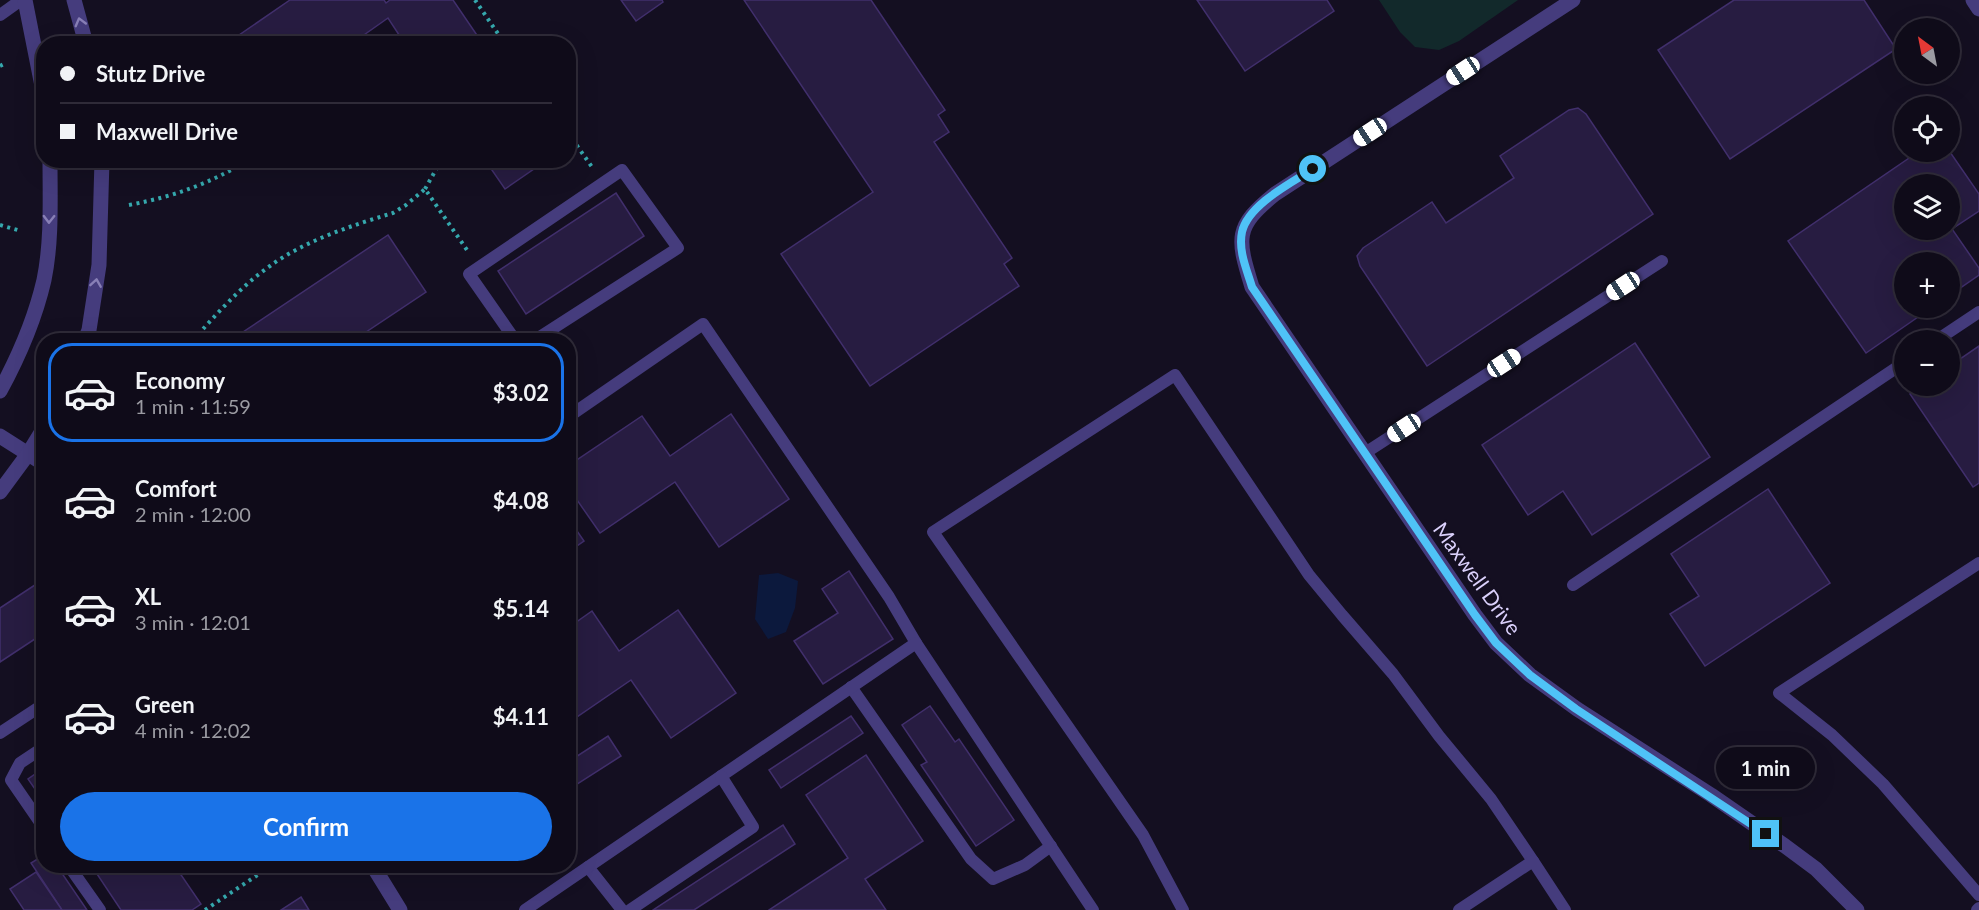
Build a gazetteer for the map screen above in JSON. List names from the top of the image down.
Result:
{
  "streets": {
    "street": ["Maxwell Drive"]
  },
  "north": "top left",
  "page": {
    "map_buttons": ["+", "−"],
    "banner": ["Stutz Drive", "Maxwell Drive"],
    "list": [
      {
        "name": "Economy",
        "note": "1 min · 11:59",
        "value": "$3.02"
      },
      {
        "name": "Comfort",
        "note": "2 min · 12:00",
        "value": "$4.08"
      },
      {
        "name": "XL",
        "note": "3 min · 12:01",
        "value": "$5.14"
      },
      {
        "name": "Green",
        "note": "4 min · 12:02",
        "value": "$4.11"
      }
    ],
    "bubble": "1 min",
    "buttons": "Confirm"
  }
}
